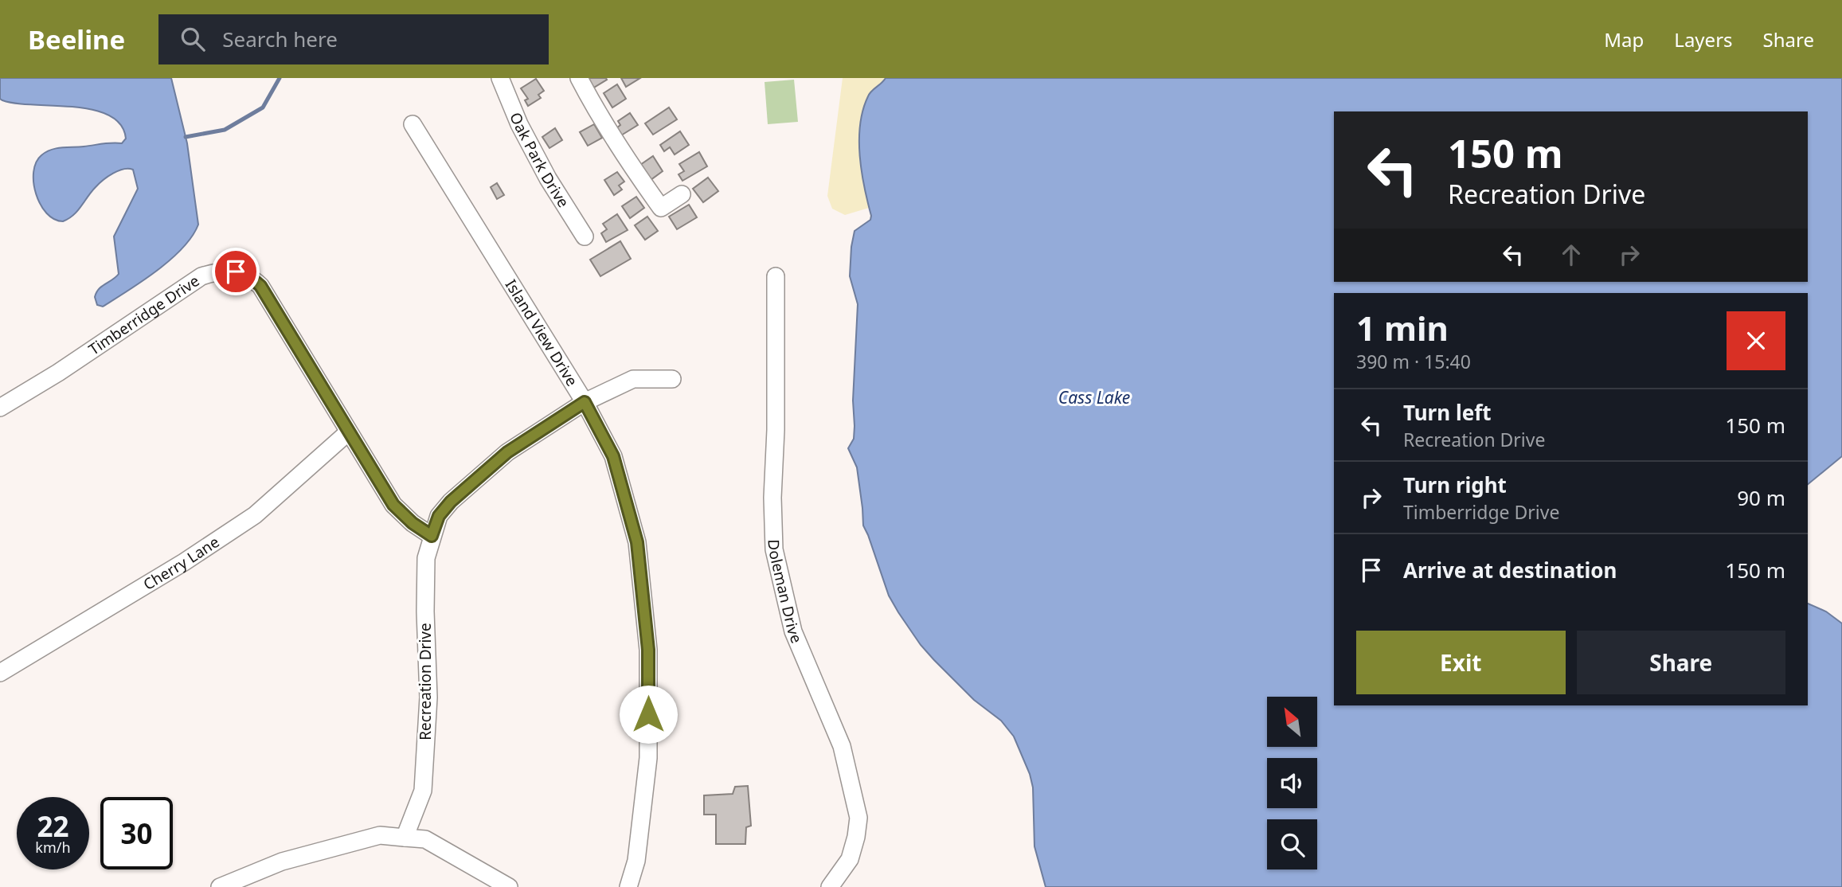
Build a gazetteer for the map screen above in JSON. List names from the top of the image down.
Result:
{
  "streets": {
    "street": [
      "Oak Park Drive",
      "Timberridge Drive",
      "Island View Drive",
      "Cherry Lane",
      "Doleman Drive",
      "Recreation Drive"
    ]
  },
  "crossings": [
    ["Timberridge Drive", "Cherry Lane"],
    ["Timberridge Drive", "Recreation Drive"],
    ["Island View Drive", "Recreation Drive"]
  ],
  "water": ["Cass Lake"],
  "north": "top left",
  "page": {
    "header": "Beeline",
    "search": "Search here",
    "nav": ["Map", "Layers", "Share"],
    "turn": ["150 m", "Recreation Drive"],
    "heading": ["1 min", "390 m · 15:40"],
    "list": [
      {
        "name": "Turn left",
        "note": "Recreation Drive",
        "value": "150 m"
      },
      {
        "name": "Turn right",
        "note": "Timberridge Drive",
        "value": "90 m"
      },
      {
        "name": "Arrive at destination",
        "value": "150 m"
      }
    ],
    "buttons": ["Exit", "Share"],
    "speed": "22 km/h",
    "limit": "30"
  }
}
